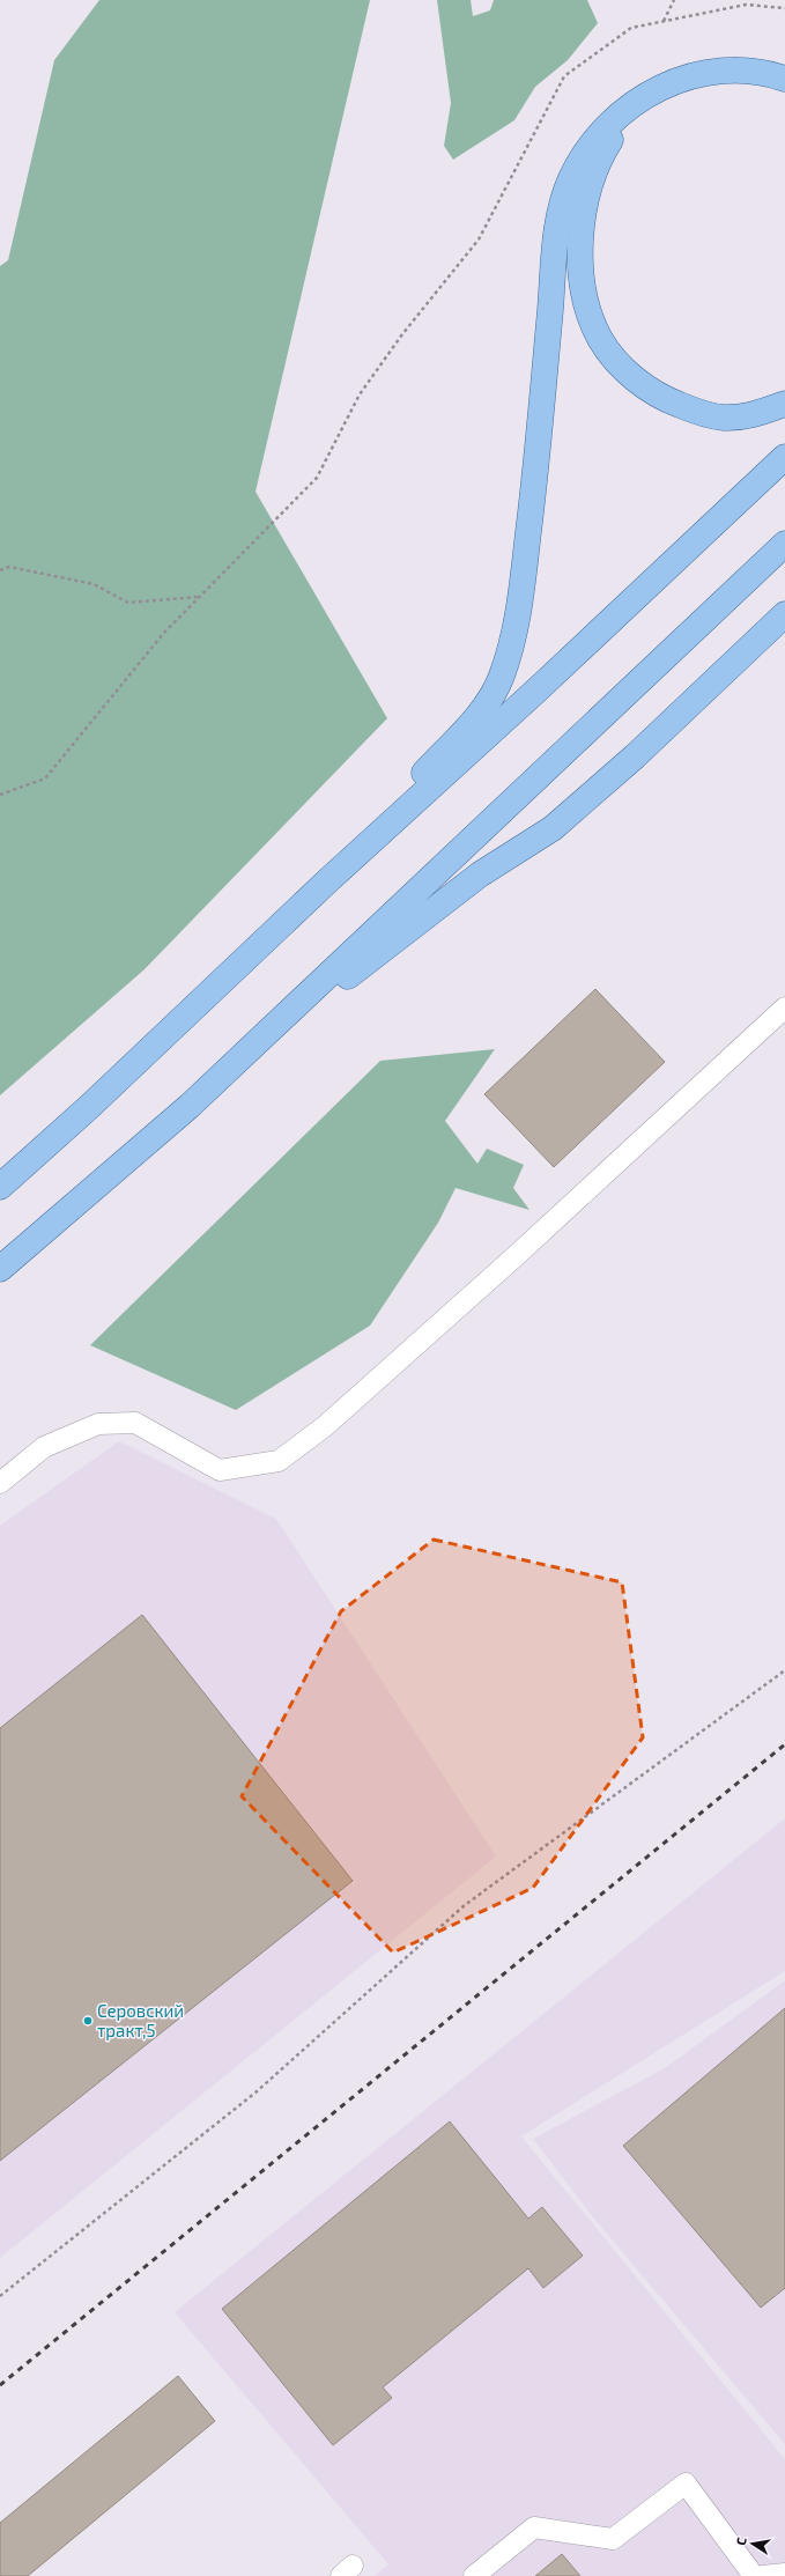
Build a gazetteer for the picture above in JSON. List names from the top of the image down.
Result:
{
  "places": ["Серовский тракт,5"],
  "north": "left"
}
